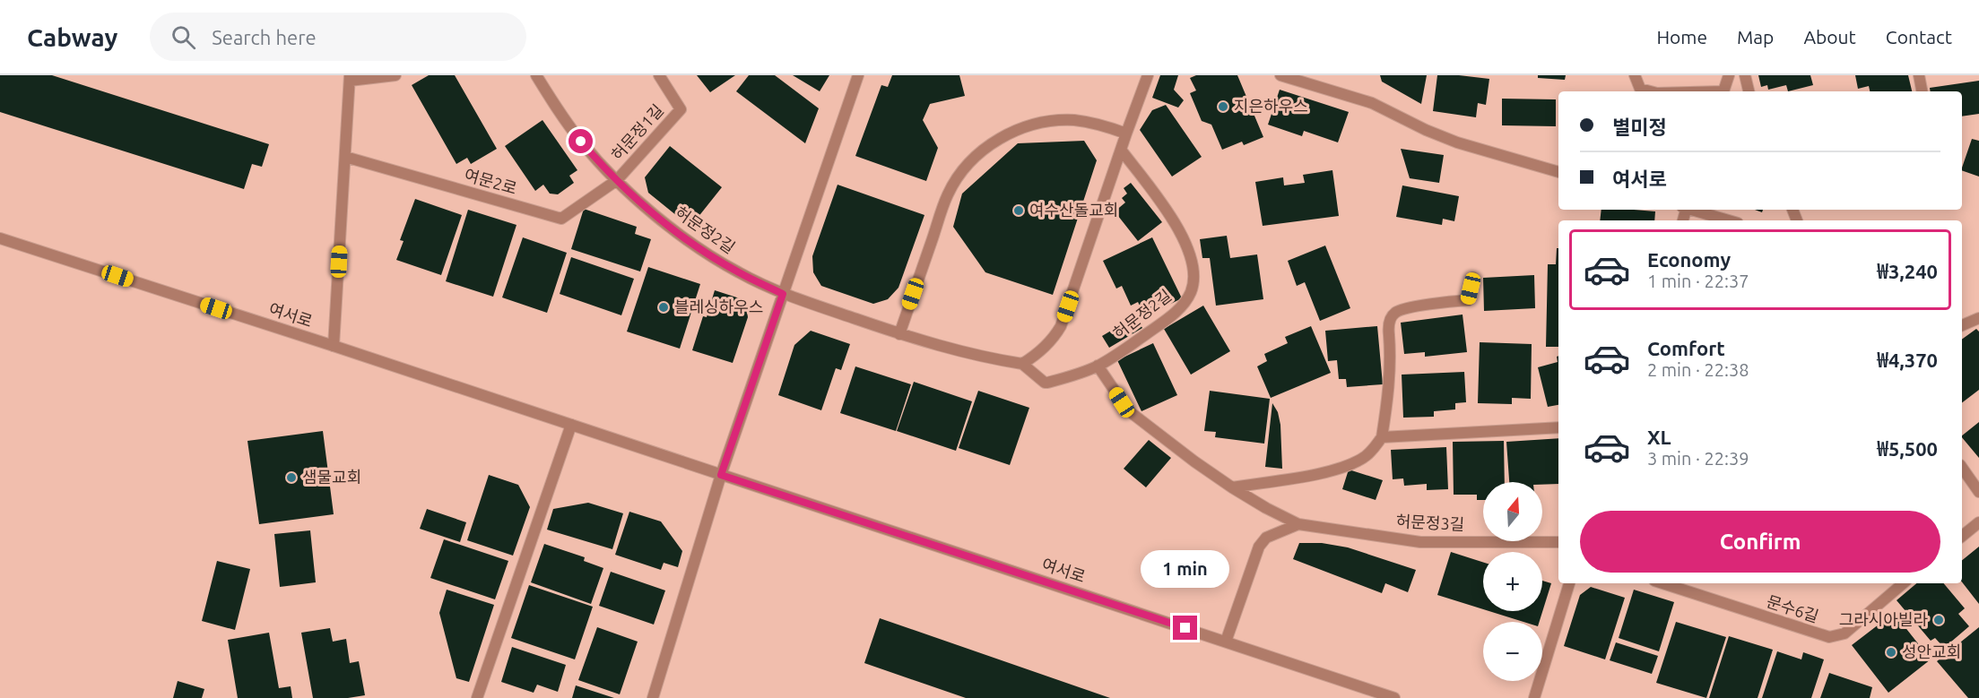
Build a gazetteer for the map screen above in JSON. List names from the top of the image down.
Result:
{
  "streets": {
    "street": [
      "허문정1길",
      "여문2로",
      "허문정2길",
      "여서로",
      "허문정3길",
      "문수6길"
    ]
  },
  "crossings": [
    ["허문정1길", "여문2로"],
    ["허문정1길", "허문정2길"],
    ["여문2로", "허문정2길"],
    ["허문정2길", "허문정3길"]
  ],
  "places": [
    "지은하우스",
    "여수산돌교회",
    "블레싱하우스",
    "샘물교회",
    "그라시아빌라",
    "성안교회"
  ],
  "north": "top",
  "page": {
    "header": "Cabway",
    "search": "Search here",
    "nav": [
      "Home",
      "Map",
      "About",
      "Contact"
    ],
    "banner": ["별미정", "여서로"],
    "list": [
      {
        "name": "Economy",
        "note": "1 min · 22:37",
        "value": "₩3,240"
      },
      {
        "name": "Comfort",
        "note": "2 min · 22:38",
        "value": "₩4,370"
      },
      {
        "name": "XL",
        "note": "3 min · 22:39",
        "value": "₩5,500"
      }
    ],
    "map_buttons": ["+", "−"],
    "buttons": "Confirm",
    "bubble": "1 min"
  }
}
